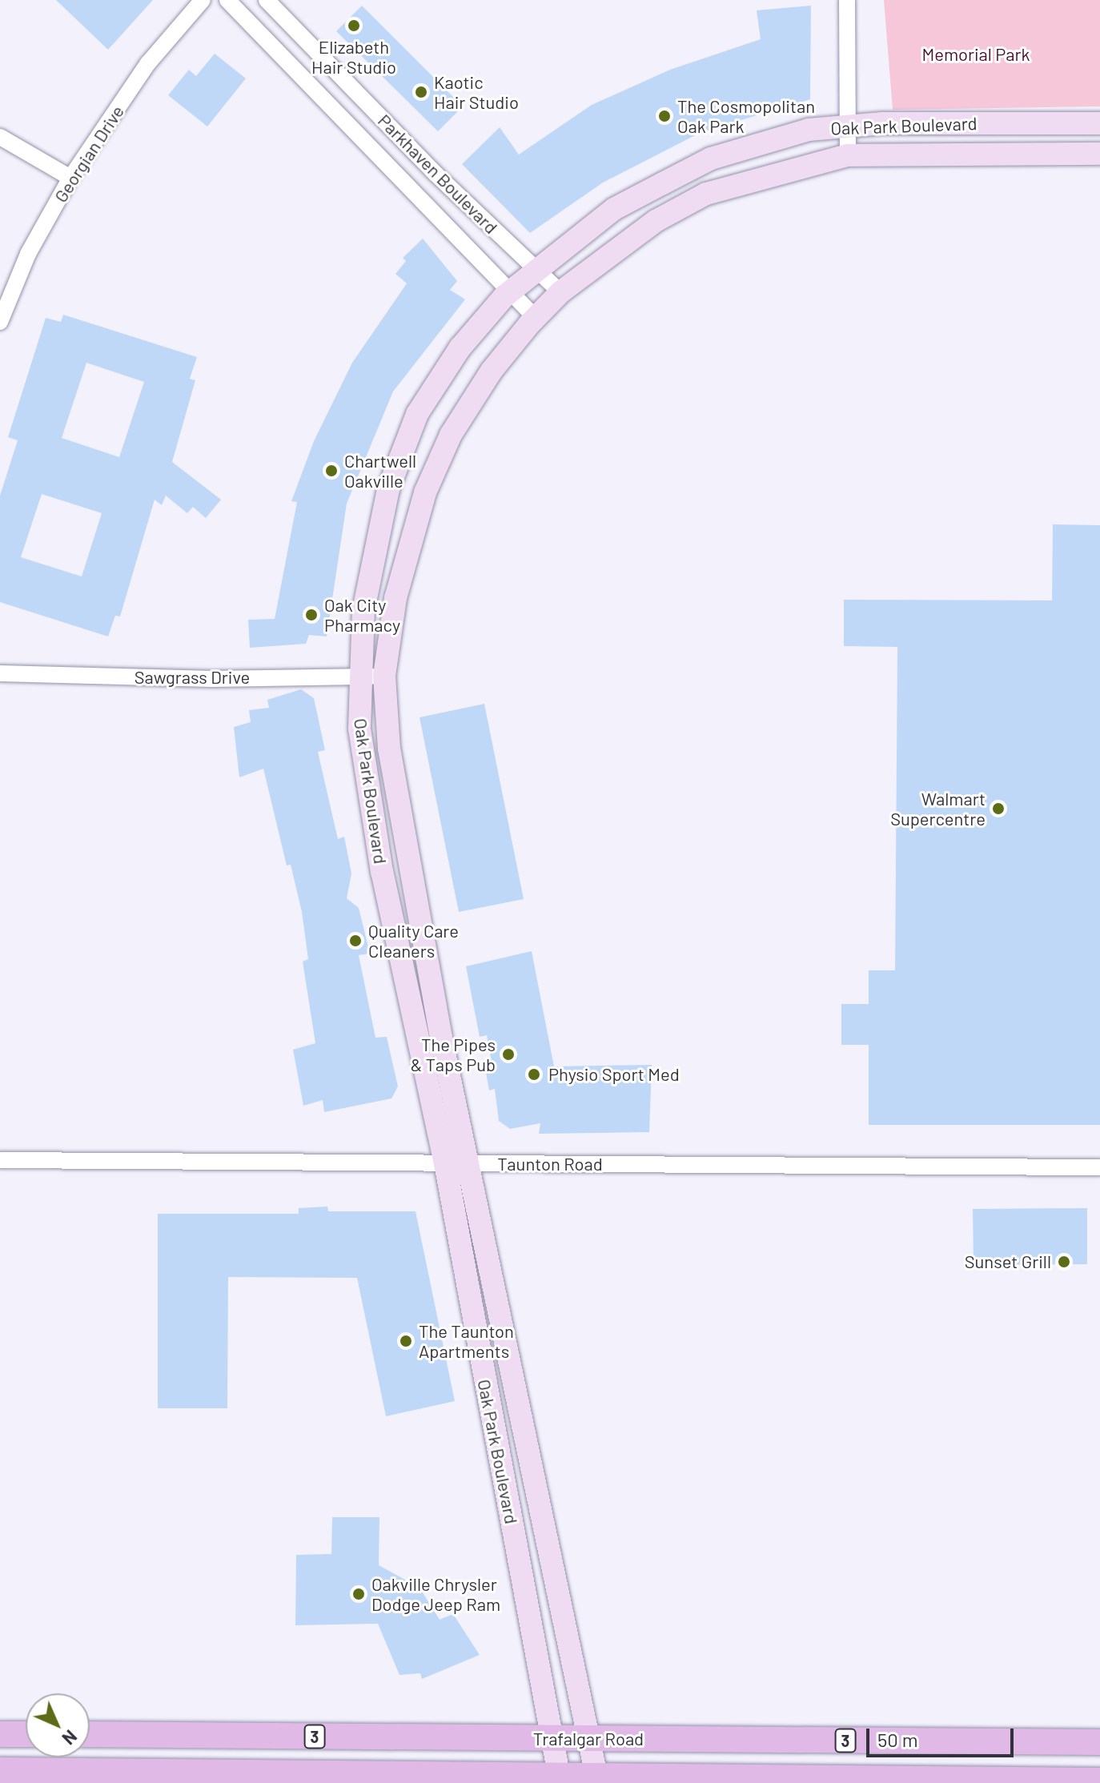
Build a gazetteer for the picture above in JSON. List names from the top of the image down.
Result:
{
  "streets": {
    "main road": ["3", "Trafalgar Road"],
    "street": [
      "Oak Park Boulevard",
      "Georgian Drive",
      "Parkhaven Boulevard",
      "Sawgrass Drive",
      "Taunton Road"
    ]
  },
  "crossings": [
    ["Oak Park Boulevard", "Parkhaven Boulevard"],
    ["Oak Park Boulevard", "Sawgrass Drive"],
    ["Oak Park Boulevard", "Taunton Road"],
    ["Oak Park Boulevard", "Trafalgar Road"]
  ],
  "parks": ["Memorial Park"],
  "places": [
    "Elizabeth Hair Studio",
    "Kaotic Hair Studio",
    "The Cosmopolitan Oak Park",
    "Chartwell Oakville",
    "Oak City Pharmacy",
    "Walmart Supercentre",
    "Quality Care Cleaners",
    "The Pipes & Taps Pub",
    "Physio Sport Med",
    "Sunset Grill",
    "The Taunton Apartments",
    "Oakville Chrysler Dodge Jeep Ram"
  ],
  "scale_bar": "50 m",
  "north": "bottom right"
}
